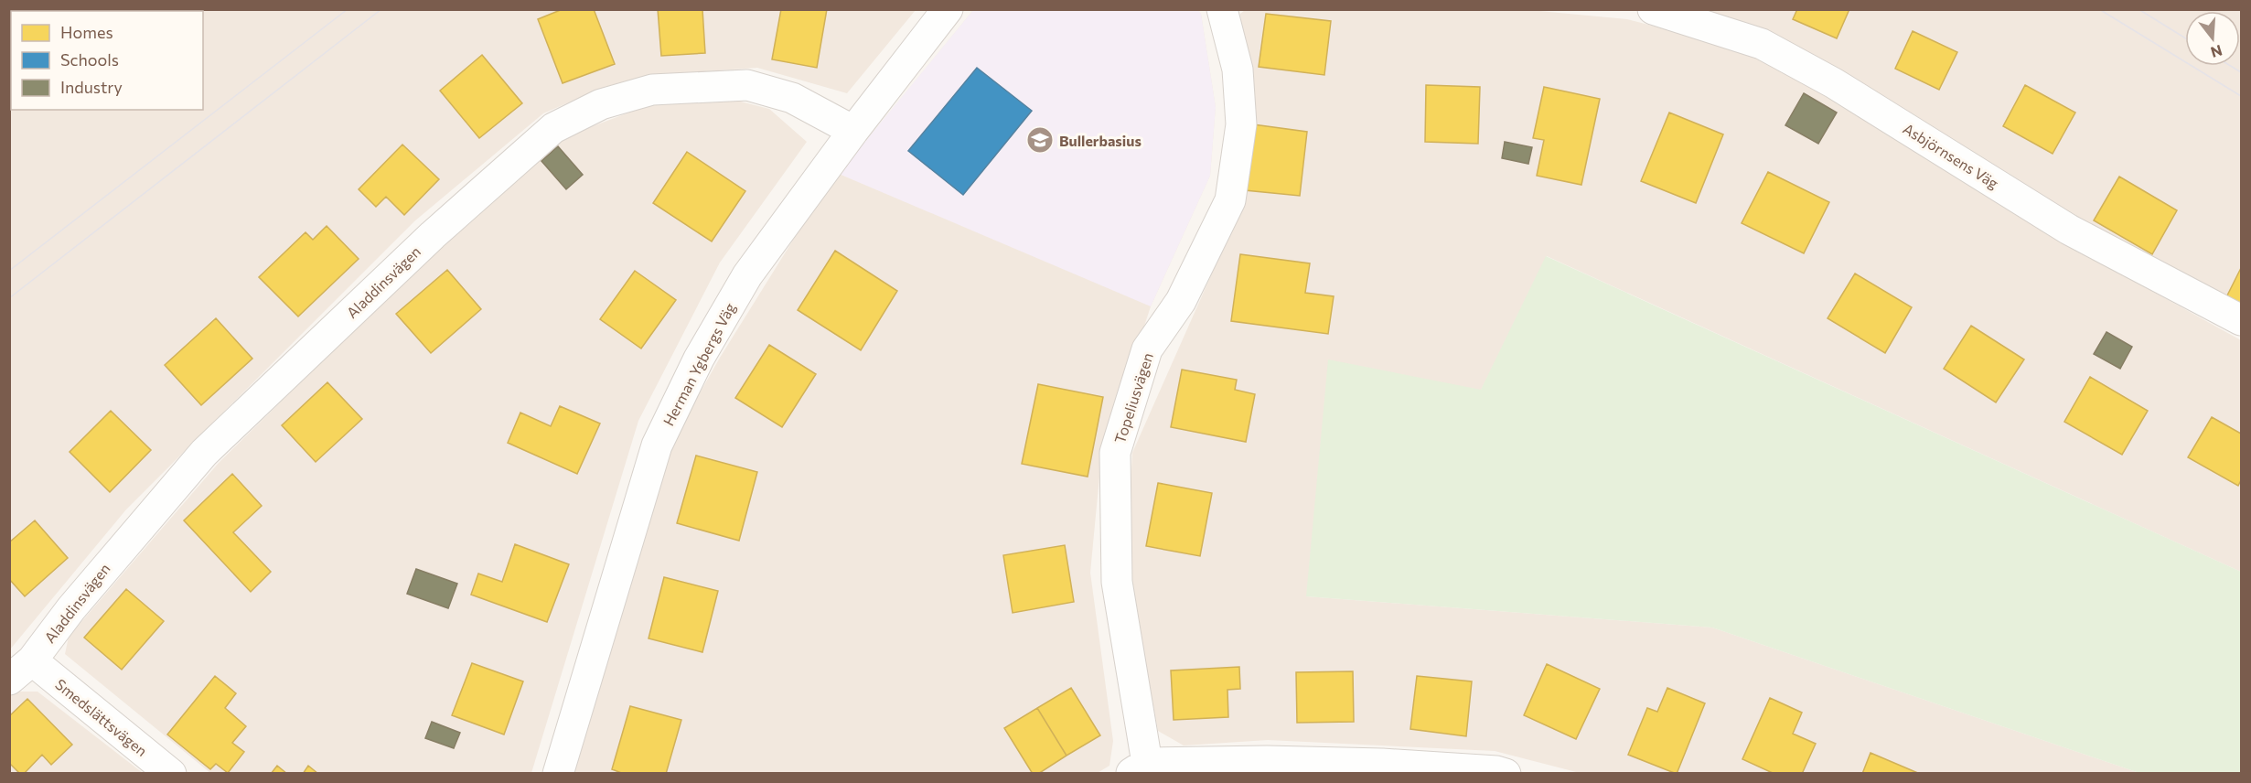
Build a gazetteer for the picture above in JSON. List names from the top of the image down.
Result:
{
  "streets": {
    "street": [
      "Asbjörnsens Väg",
      "Aladdinsvägen",
      "Herman Ygbergs Väg",
      "Topeliusvägen",
      "Smedslättsvägen"
    ]
  },
  "crossings": [
    ["Aladdinsvägen", "Herman Ygbergs Väg"],
    ["Aladdinsvägen", "Smedslättsvägen"]
  ],
  "places": {
    "school or university": ["Bullerbasius"]
  },
  "legend": ["Homes", "Schools", "Industry"],
  "north": "bottom"
}
